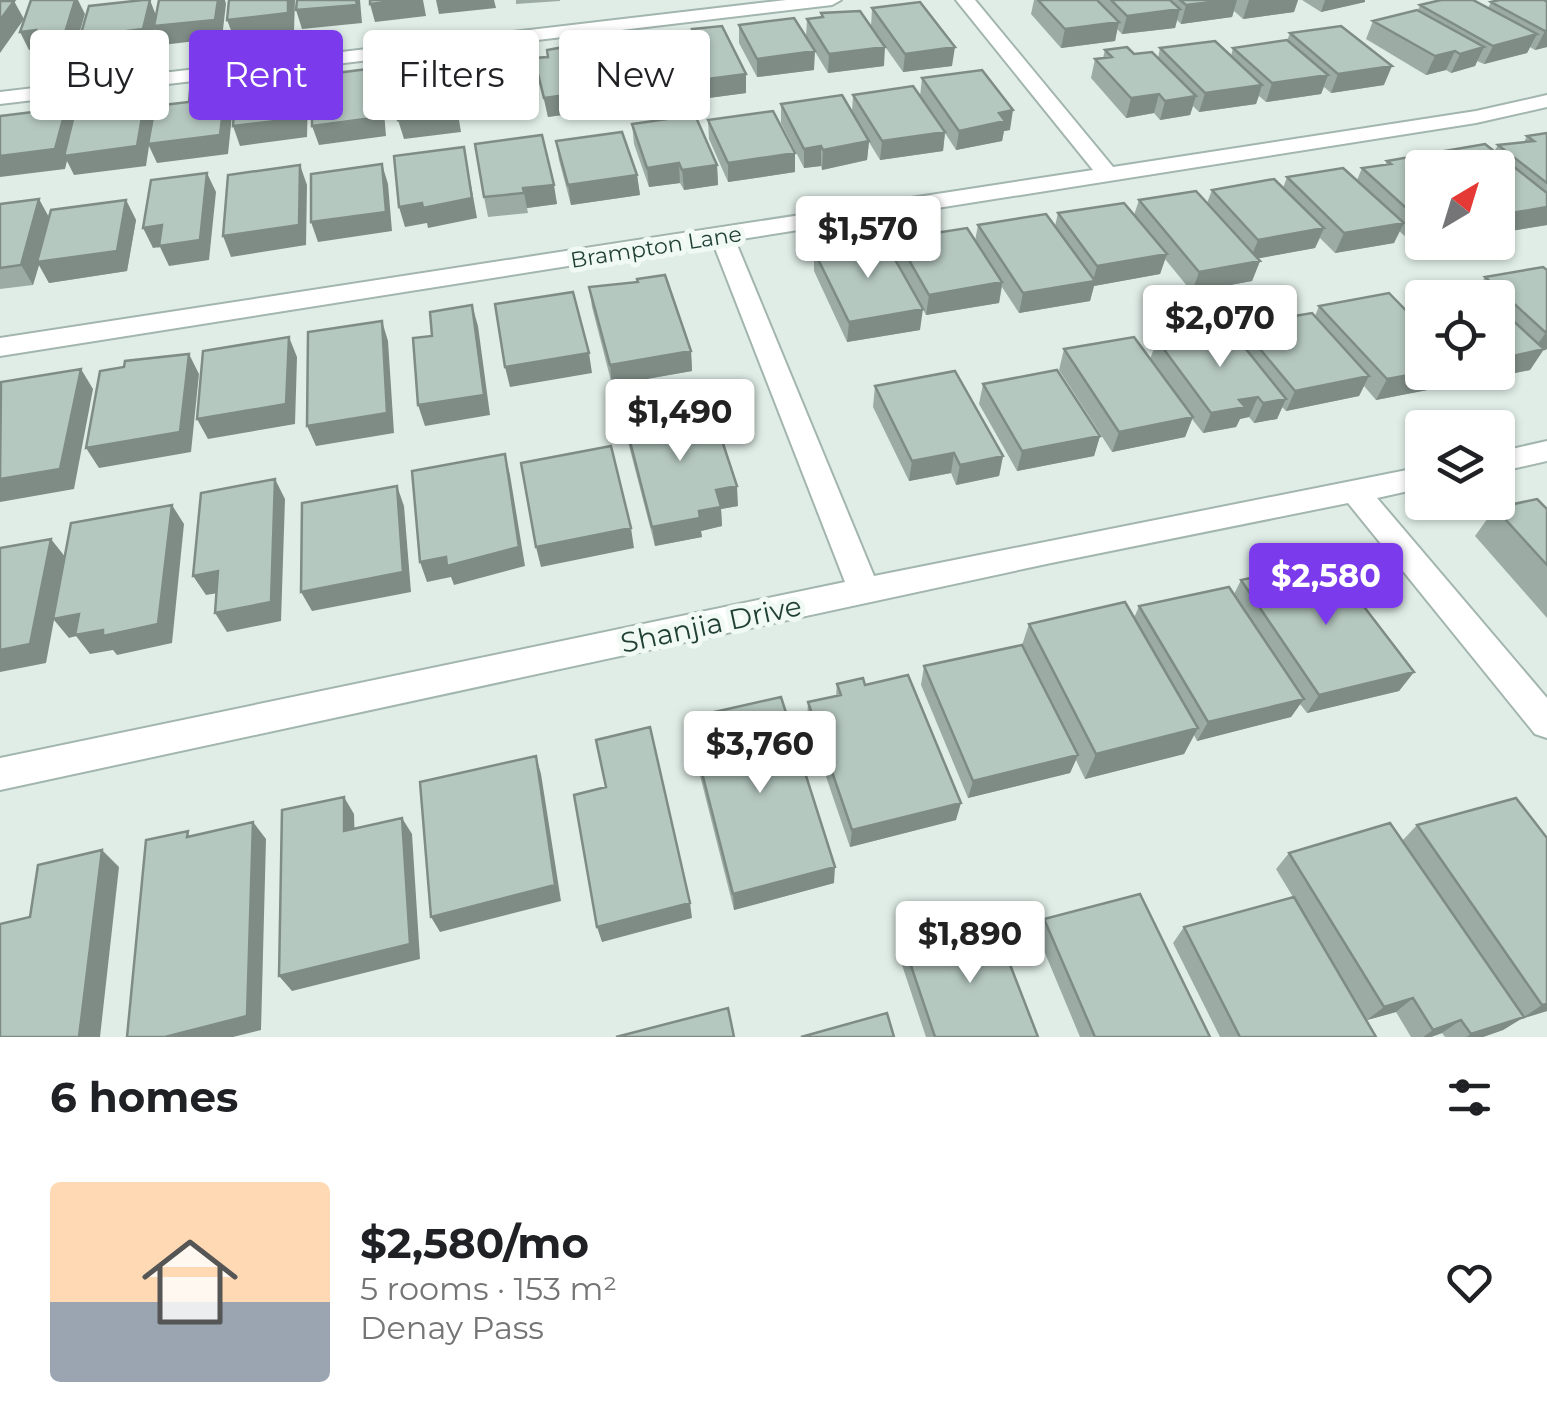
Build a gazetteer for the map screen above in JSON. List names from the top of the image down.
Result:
{
  "streets": {
    "street": ["Brampton Lane", "Shanjia Drive"]
  },
  "north": "top right",
  "page": {
    "chip": [
      "Buy",
      "Rent",
      "Filters",
      "New"
    ],
    "price": [
      "$1,570",
      "$2,070",
      "$1,490",
      "$2,580",
      "$3,760",
      "$1,890"
    ],
    "heading": "6 homes",
    "list": [
      {
        "name": "$2,580/mo",
        "note": "5 rooms · 153 m² · Denay Pass"
      }
    ]
  }
}
